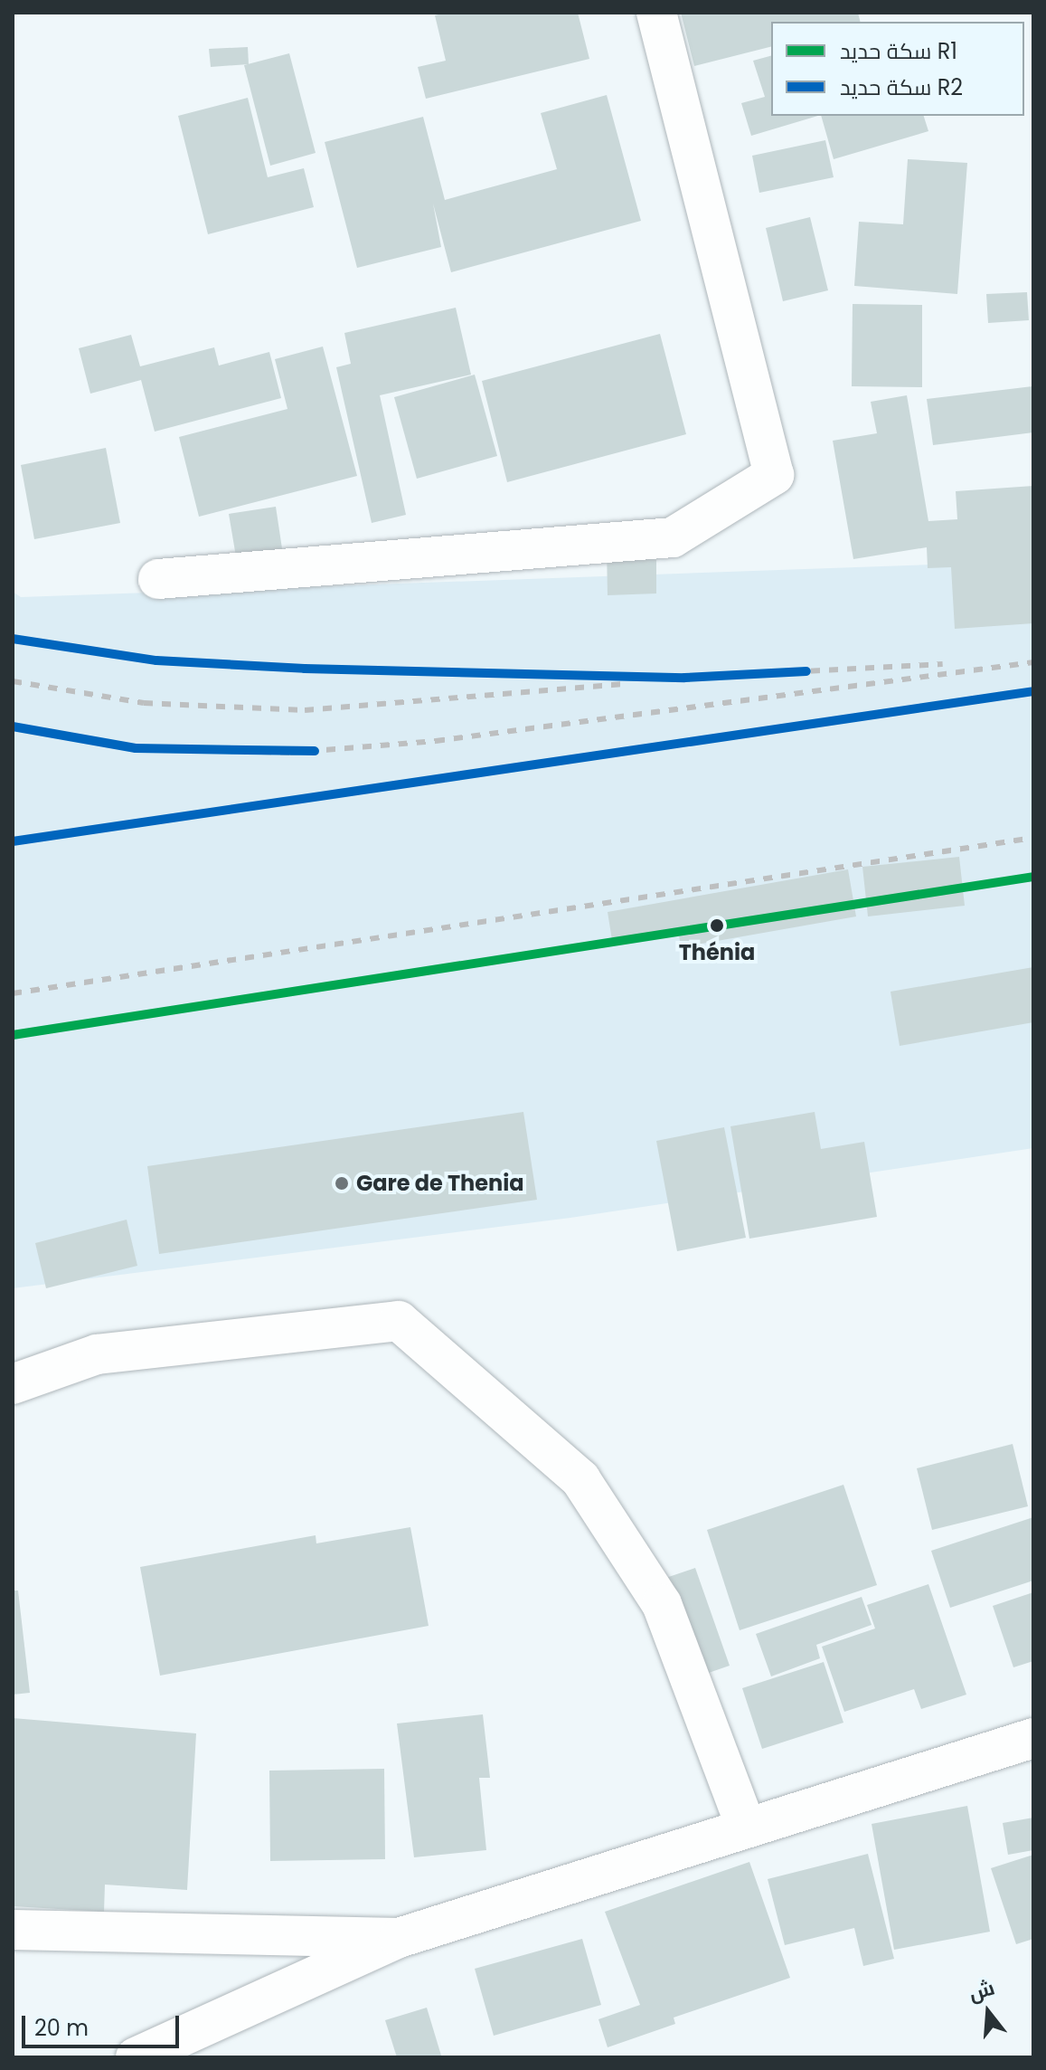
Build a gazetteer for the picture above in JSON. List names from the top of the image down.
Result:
{
  "places": ["Thénia", "Gare de Thenia"],
  "lines": ["rail line R2", "rail line R1"],
  "legend": ["سكة حديد R1", "سكة حديد R2"],
  "scale_bar": "20 m",
  "north": "top"
}
